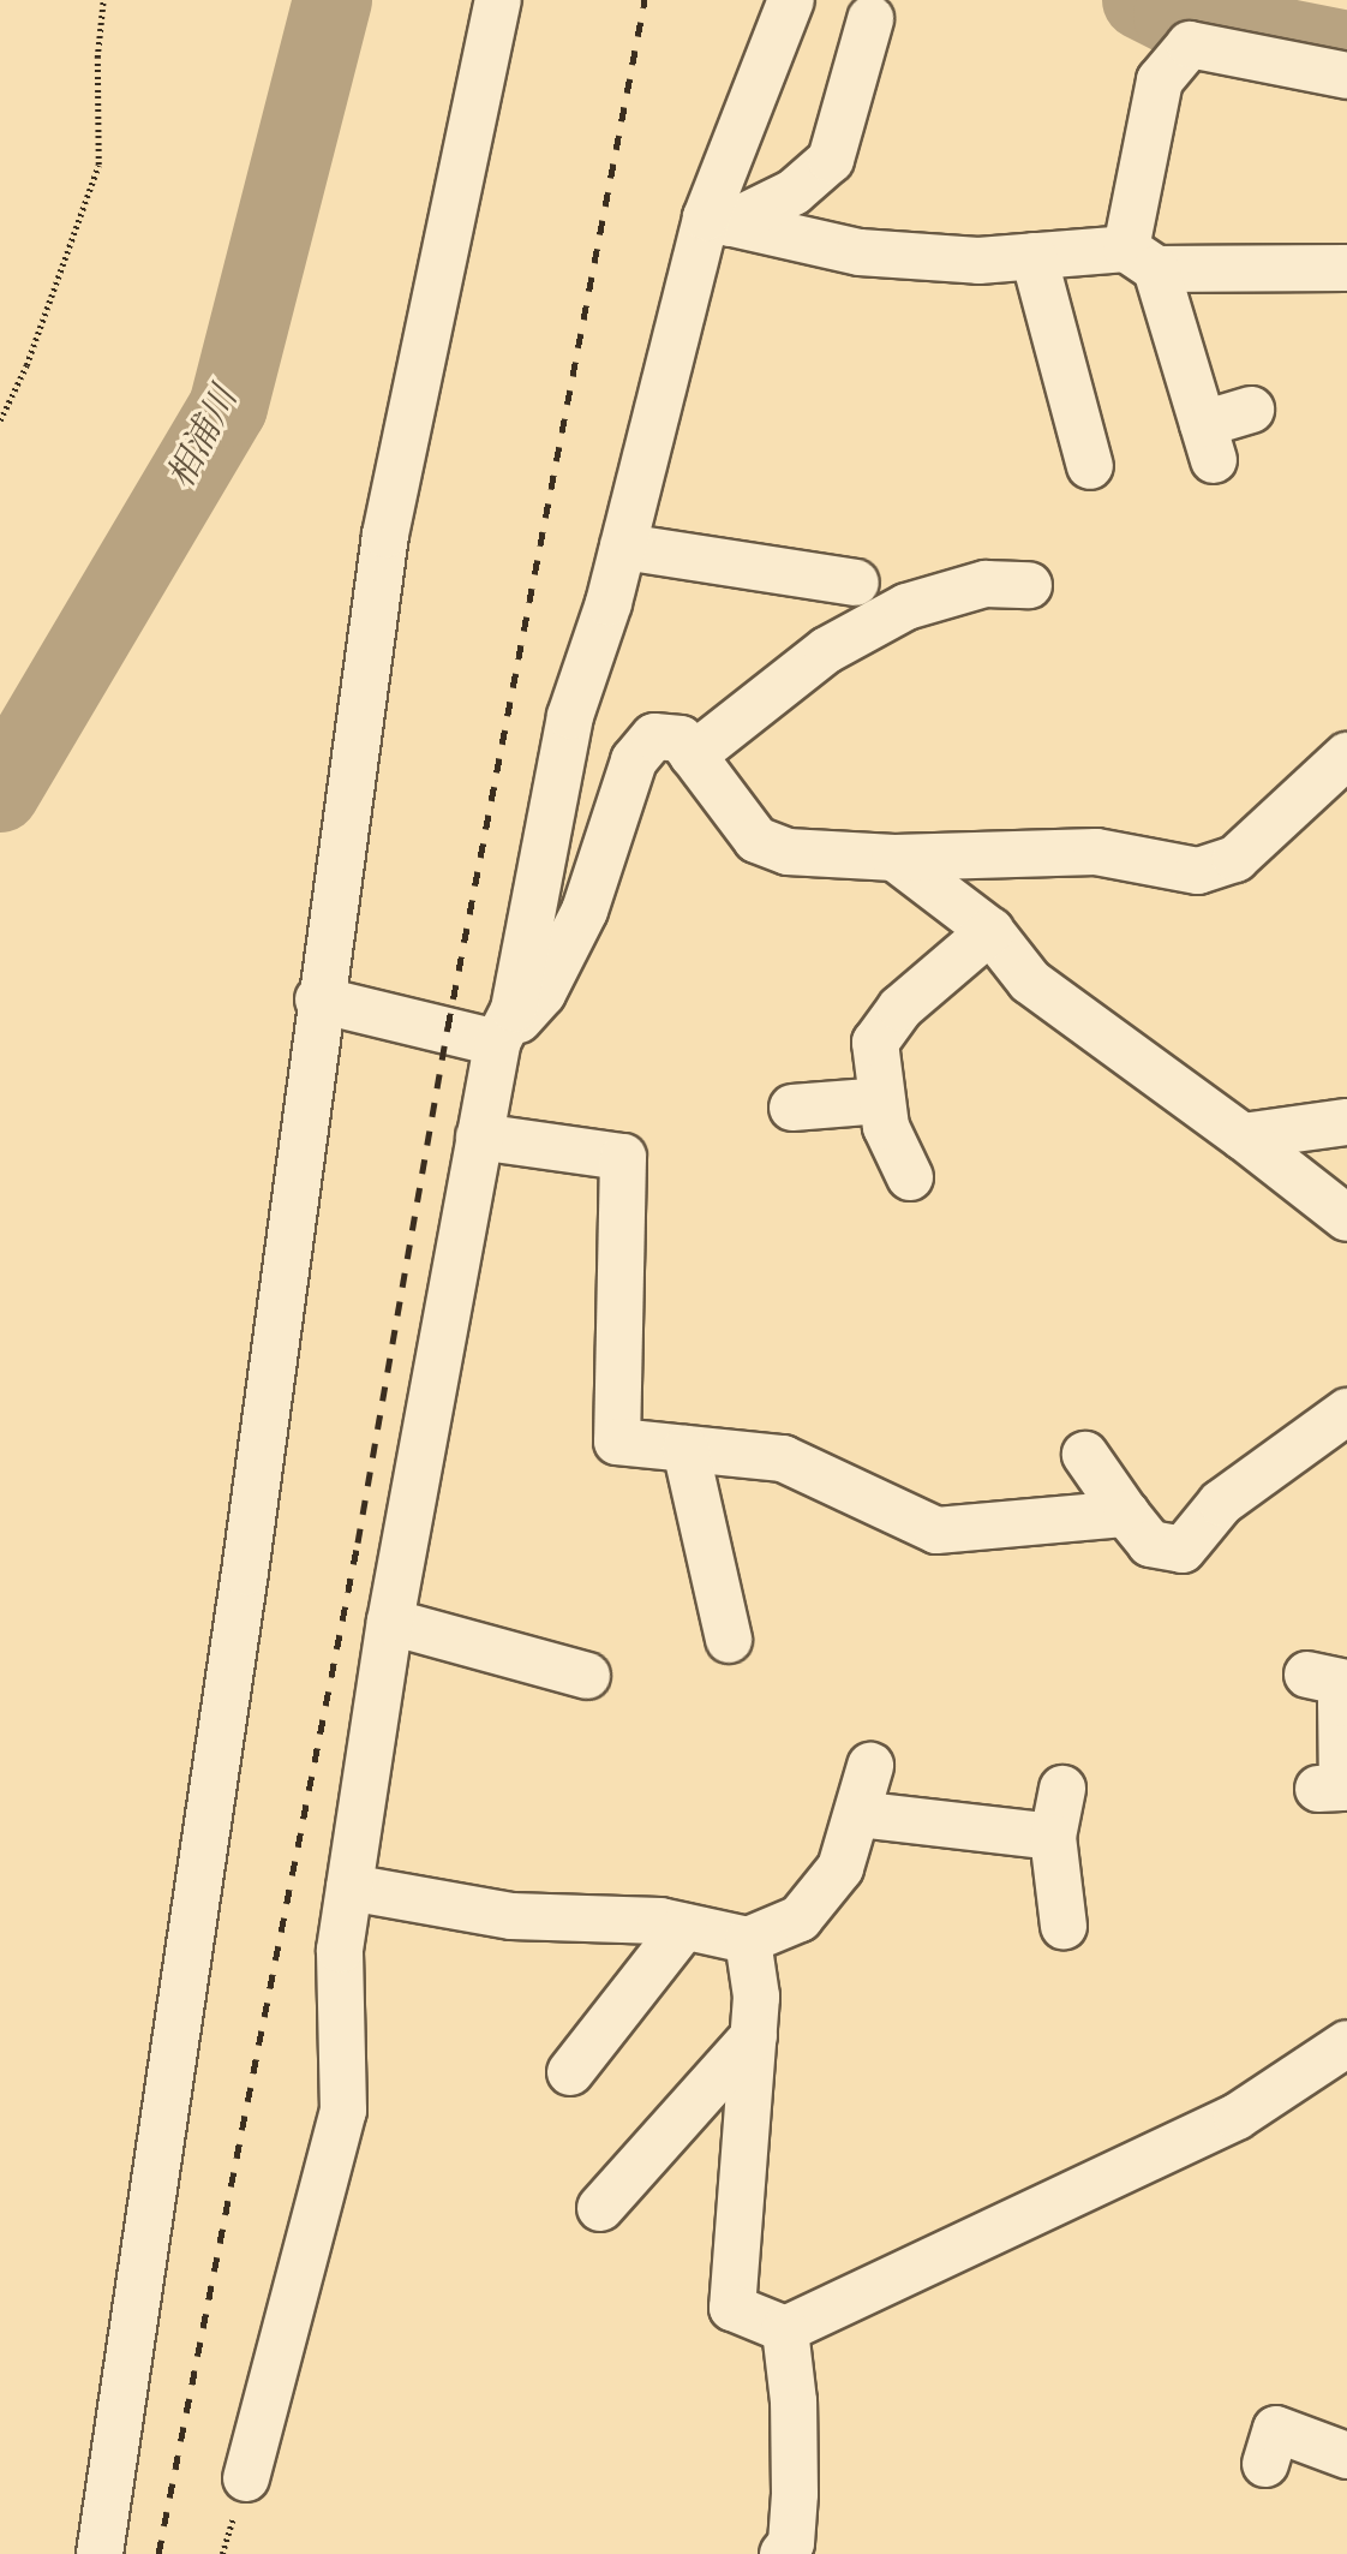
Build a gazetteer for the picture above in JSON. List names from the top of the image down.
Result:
{
  "water": ["相浦川"]
}
